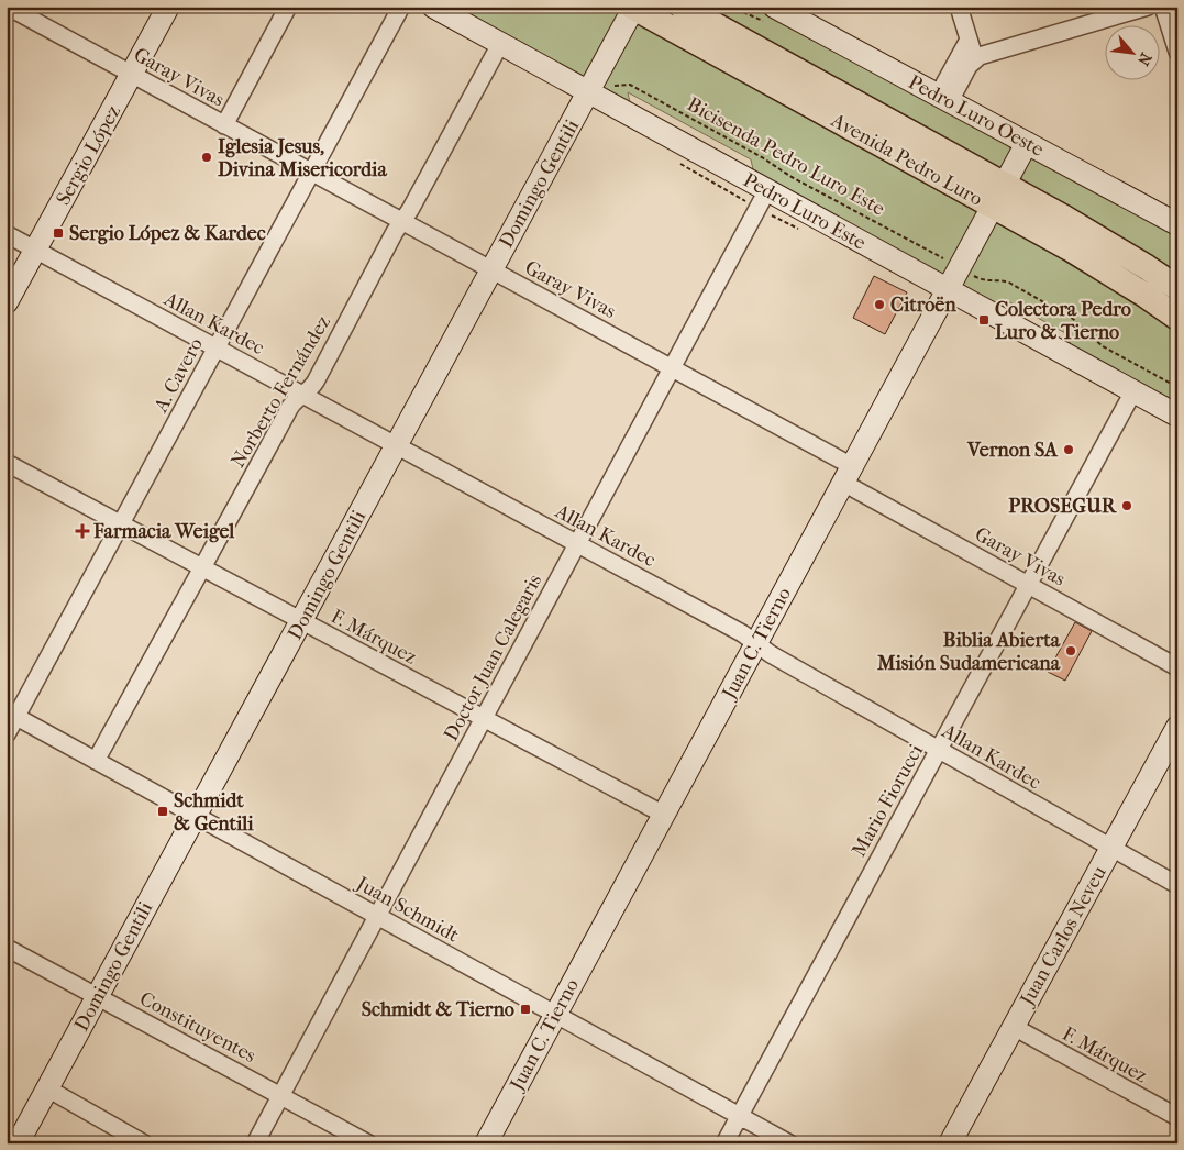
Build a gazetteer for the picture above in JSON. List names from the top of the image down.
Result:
{
  "streets": {
    "main road": ["Avenida Pedro Luro"],
    "street": [
      "Garay Vivas",
      "Pedro Luro Oeste",
      "Sergio López",
      "Domingo Gentili",
      "Pedro Luro Este",
      "Allan Kardec",
      "A. Cavero",
      "Norberto Fernández",
      "F. Márquez",
      "Juan C. Tierno",
      "Doctor Juan Calegaris",
      "Mario Fiorucci",
      "Juan Schmidt",
      "Juan Carlos Neveu",
      "Constituyentes"
    ],
    "path": ["Bicisenda Pedro Luro Este"]
  },
  "crossings": [
    ["Garay Vivas", "Sergio López"],
    ["Garay Vivas", "Domingo Gentili"],
    ["Garay Vivas", "A. Cavero"],
    ["Garay Vivas", "Norberto Fernández"],
    ["Garay Vivas", "Juan C. Tierno"],
    ["Garay Vivas", "Doctor Juan Calegaris"],
    ["Garay Vivas", "Mario Fiorucci"],
    ["Pedro Luro Oeste", "Juan C. Tierno"],
    ["Sergio López", "Allan Kardec"],
    ["Avenida Pedro Luro", "Domingo Gentili"],
    ["Avenida Pedro Luro", "Juan C. Tierno"],
    ["Domingo Gentili", "Pedro Luro Este"],
    ["Domingo Gentili", "Allan Kardec"],
    ["Domingo Gentili", "F. Márquez"],
    ["Domingo Gentili", "Juan Schmidt"],
    ["Domingo Gentili", "Constituyentes"],
    ["Pedro Luro Este", "Norberto Fernández"],
    ["Pedro Luro Este", "Juan C. Tierno"],
    ["Pedro Luro Este", "Doctor Juan Calegaris"],
    ["Pedro Luro Este", "Mario Fiorucci"],
    ["Allan Kardec", "A. Cavero"],
    ["Allan Kardec", "Norberto Fernández"],
    ["Allan Kardec", "Juan C. Tierno"],
    ["Allan Kardec", "Doctor Juan Calegaris"],
    ["Allan Kardec", "Mario Fiorucci"],
    ["Allan Kardec", "Juan Carlos Neveu"],
    ["A. Cavero", "F. Márquez"],
    ["A. Cavero", "Juan Schmidt"],
    ["Norberto Fernández", "F. Márquez"],
    ["Norberto Fernández", "Juan Schmidt"],
    ["F. Márquez", "Juan C. Tierno"],
    ["F. Márquez", "Doctor Juan Calegaris"],
    ["F. Márquez", "Juan Carlos Neveu"],
    ["Juan C. Tierno", "Juan Schmidt"],
    ["Doctor Juan Calegaris", "Juan Schmidt"],
    ["Doctor Juan Calegaris", "Constituyentes"],
    ["Mario Fiorucci", "Juan Schmidt"]
  ],
  "places": {
    "other": [
      "Iglesia Jesus, Divina Misericordia",
      "Citroën",
      "Vernon SA",
      "PROSEGUR",
      "Biblia Abierta Misión Sudamericana"
    ],
    "transit": [
      "Sergio López & Kardec",
      "Colectora Pedro Luro & Tierno",
      "Schmidt & Gentili",
      "Schmidt & Tierno"
    ],
    "health": ["Farmacia Weigel"]
  },
  "north": "bottom right"
}
